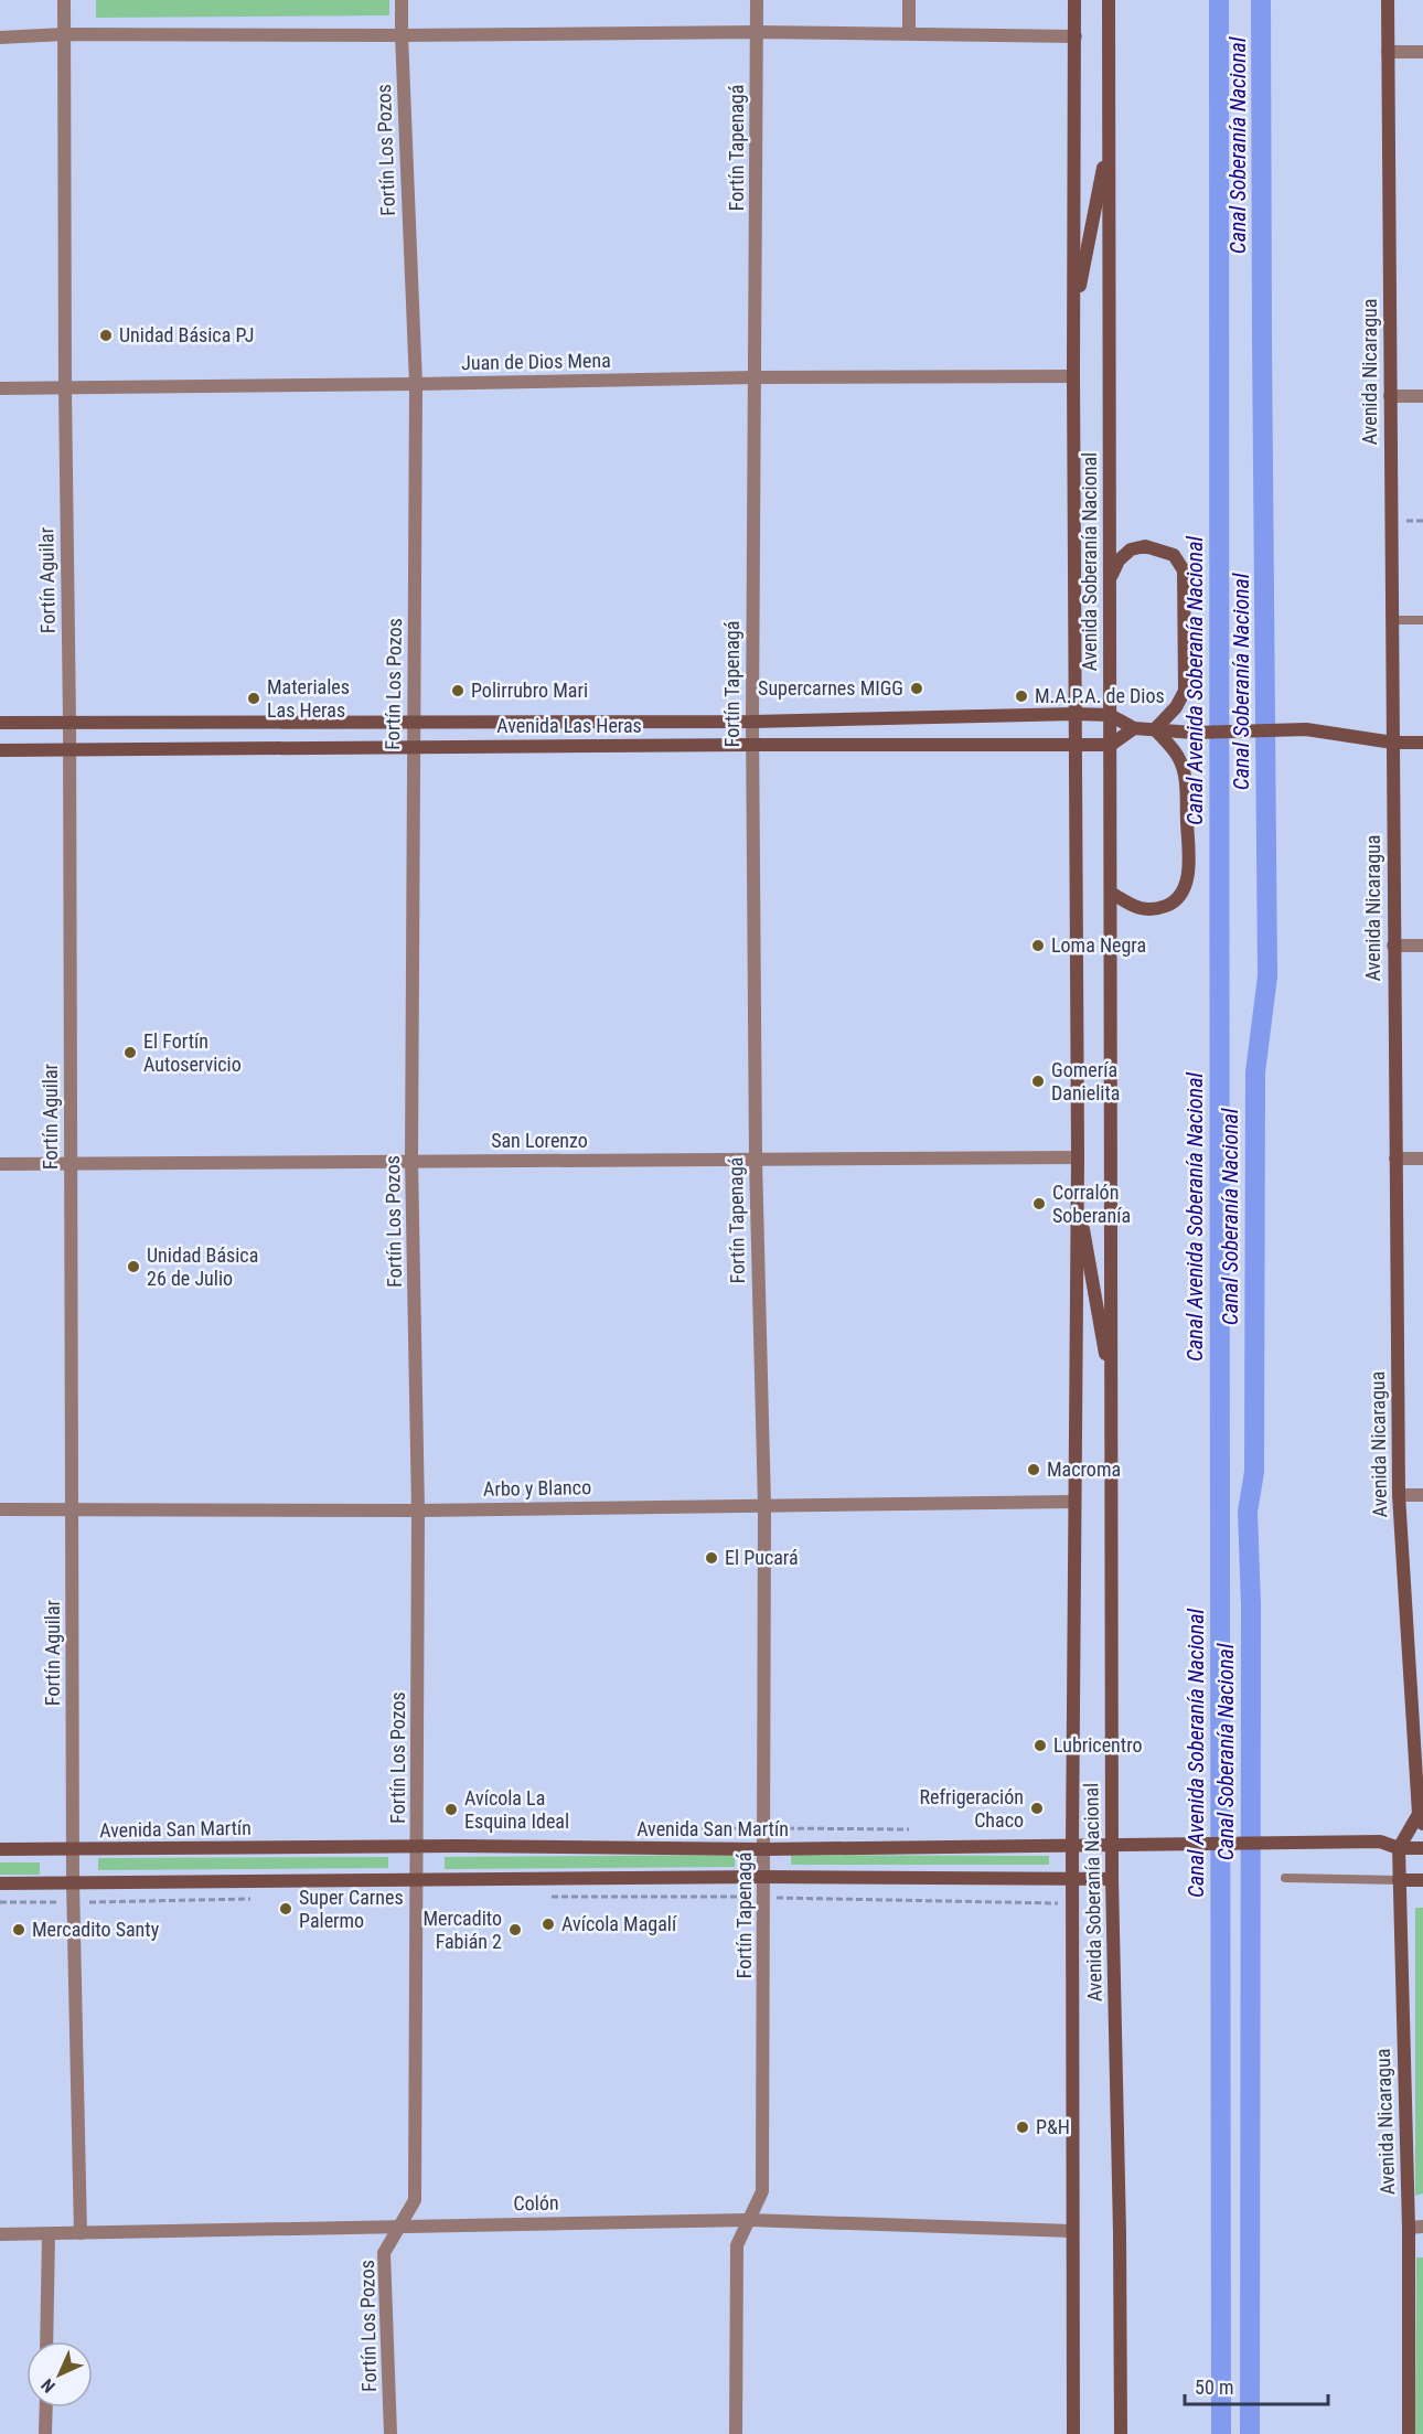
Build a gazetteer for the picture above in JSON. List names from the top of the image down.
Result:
{
  "streets": {
    "main road": [
      "Avenida Nicaragua",
      "Avenida Soberanía Nacional",
      "Avenida Las Heras",
      "Avenida San Martín"
    ],
    "street": [
      "Fortín Tapenagá",
      "Fortín Los Pozos",
      "Juan de Dios Mena",
      "Fortín Aguilar",
      "San Lorenzo",
      "Arbo y Blanco",
      "Colón"
    ]
  },
  "crossings": [
    ["Fortín Tapenagá", "Juan de Dios Mena"],
    ["Fortín Tapenagá", "Avenida Las Heras"],
    ["Fortín Tapenagá", "San Lorenzo"],
    ["Fortín Tapenagá", "Arbo y Blanco"],
    ["Fortín Tapenagá", "Avenida San Martín"],
    ["Fortín Tapenagá", "Colón"],
    ["Fortín Los Pozos", "Juan de Dios Mena"],
    ["Fortín Los Pozos", "Avenida Las Heras"],
    ["Fortín Los Pozos", "San Lorenzo"],
    ["Fortín Los Pozos", "Arbo y Blanco"],
    ["Fortín Los Pozos", "Avenida San Martín"],
    ["Fortín Los Pozos", "Colón"],
    ["Juan de Dios Mena", "Avenida Soberanía Nacional"],
    ["Juan de Dios Mena", "Fortín Aguilar"],
    ["Avenida Nicaragua", "Avenida Las Heras"],
    ["Avenida Nicaragua", "Avenida San Martín"],
    ["Avenida Soberanía Nacional", "Avenida Las Heras"],
    ["Avenida Soberanía Nacional", "San Lorenzo"],
    ["Avenida Soberanía Nacional", "Arbo y Blanco"],
    ["Avenida Soberanía Nacional", "Avenida San Martín"],
    ["Avenida Soberanía Nacional", "Colón"],
    ["Fortín Aguilar", "Avenida Las Heras"],
    ["Fortín Aguilar", "San Lorenzo"],
    ["Fortín Aguilar", "Arbo y Blanco"],
    ["Fortín Aguilar", "Avenida San Martín"],
    ["Fortín Aguilar", "Colón"]
  ],
  "water": ["Canal Soberanía Nacional", "Canal Avenida Soberanía Nacional"],
  "places": [
    "Unidad Básica PJ",
    "Supercarnes MIGG",
    "Polirrubro Mari",
    "M.A.P.A. de Dios",
    "Materiales Las Heras",
    "Loma Negra",
    "El Fortín Autoservicio",
    "Gomería Danielita",
    "Corralón Soberanía",
    "Unidad Básica 26 de Julio",
    "Macroma",
    "El Pucará",
    "Lubricentro",
    "Refrigeración Chaco",
    "Avícola La Esquina Ideal",
    "Super Carnes Palermo",
    "Avícola Magalí",
    "Mercadito Santy",
    "Mercadito Fabián 2",
    "P&H"
  ],
  "scale_bar": "50 m",
  "north": "bottom left"
}
